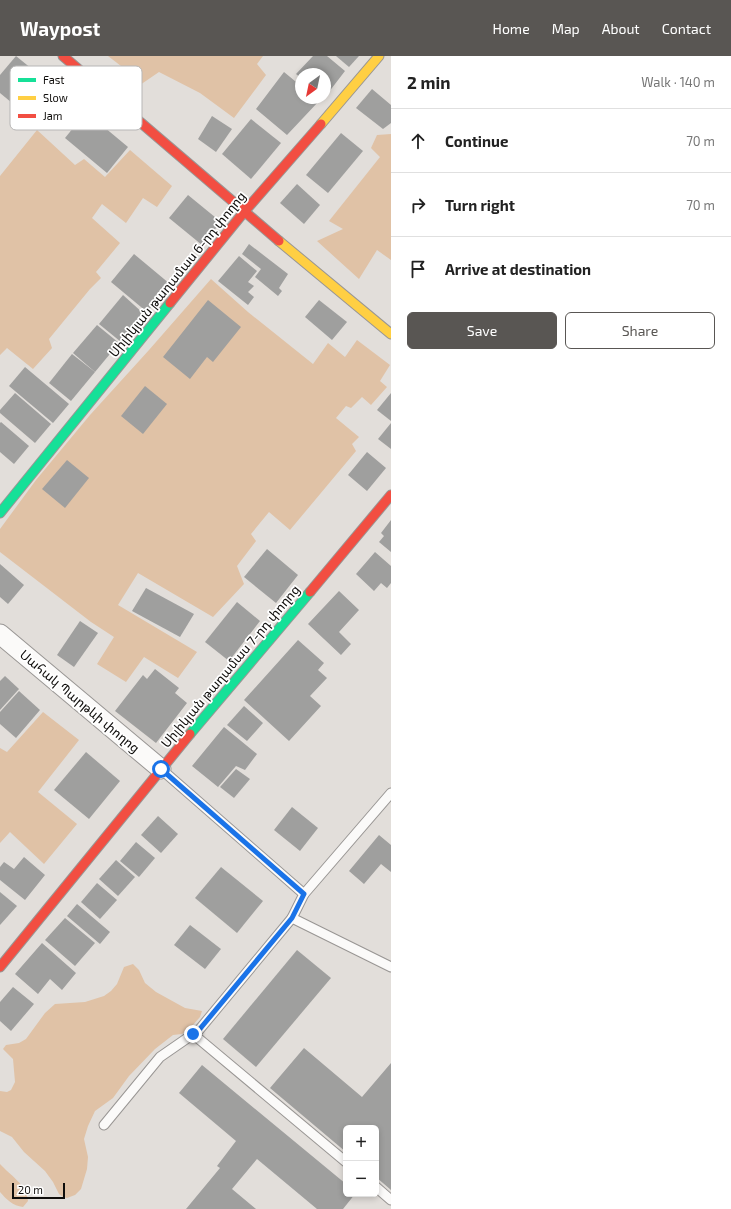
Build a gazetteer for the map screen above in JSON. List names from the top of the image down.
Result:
{
  "streets": {
    "street": ["Սիլիկյան թաղամաս 6-րդ փողոց", "Սիլիկյան թաղամաս 7-րդ փողոց", "Սահակ Պարթևի փողոց"]
  },
  "crossings": [
    ["Սիլիկյան թաղամաս 7-րդ փողոց", "Սահակ Պարթևի փողոց"]
  ],
  "legend": ["Fast", "Slow", "Jam"],
  "scale_bar": "20 m",
  "north": "bottom left",
  "page": {
    "header": "Waypost",
    "nav": [
      "Home",
      "Map",
      "About",
      "Contact"
    ],
    "heading": ["2 min", "Walk · 140 m"],
    "list": [
      ["Continue", "70 m"],
      ["Turn right", "70 m"],
      "Arrive at destination"
    ],
    "buttons": ["Save", "Share"],
    "map_buttons": ["+", "−"],
    "scale": "20 m"
  }
}
